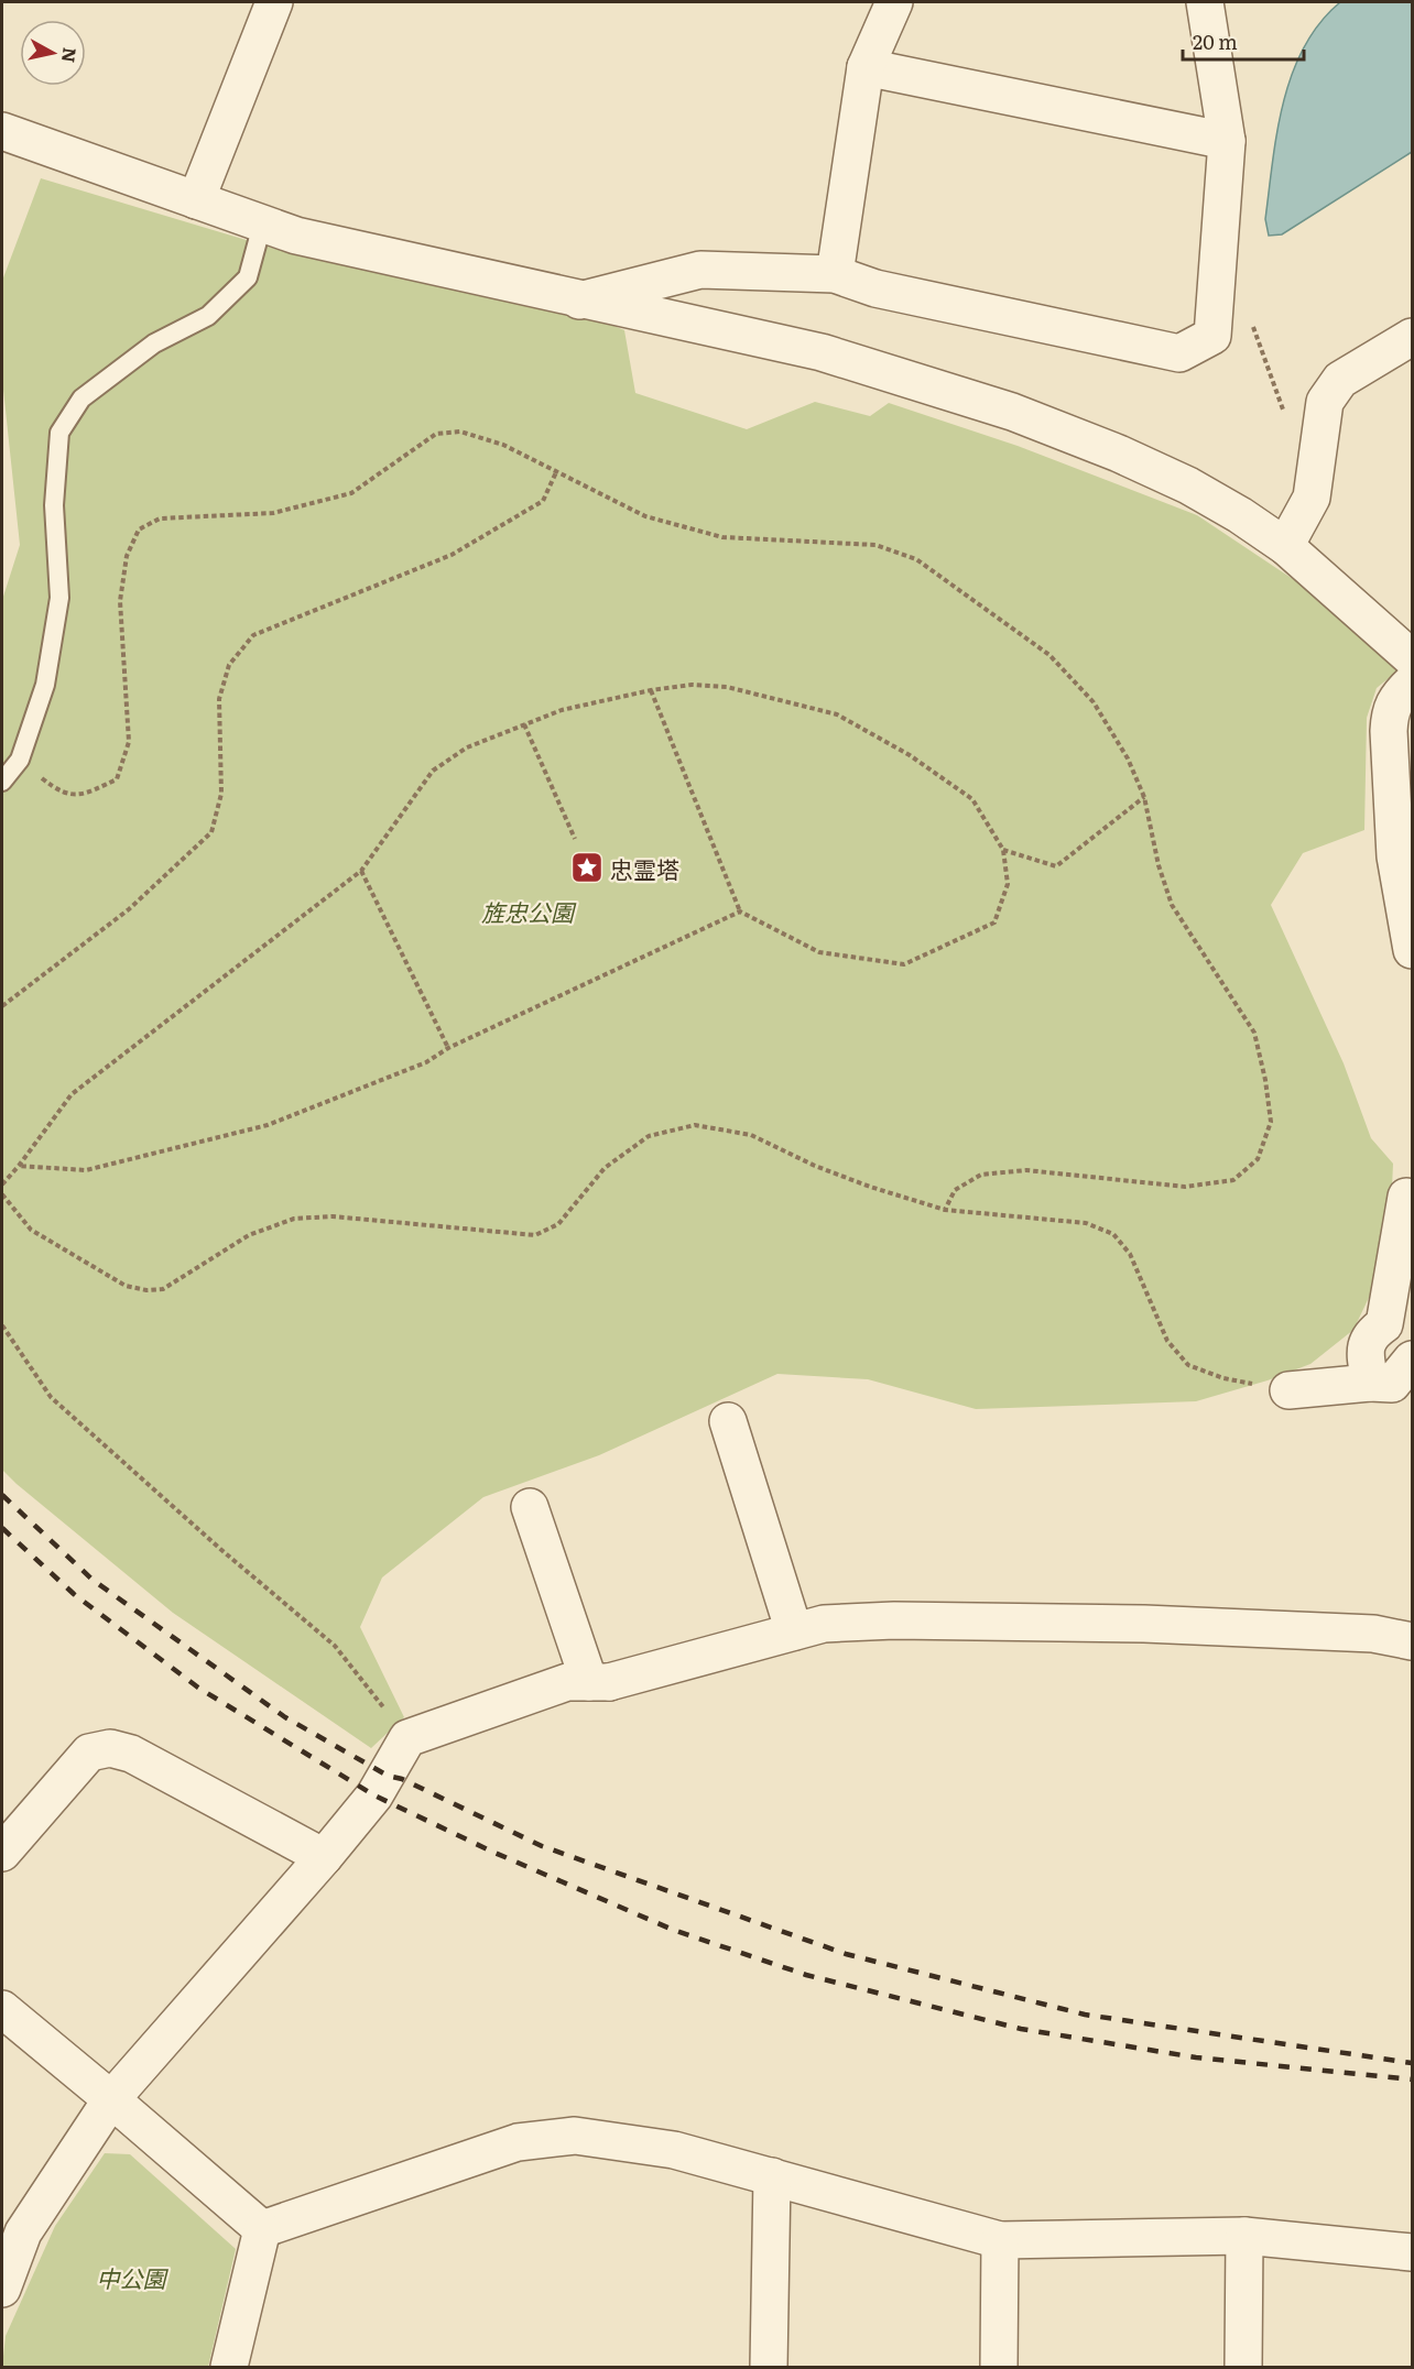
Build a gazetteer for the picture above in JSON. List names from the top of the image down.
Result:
{
  "parks": ["旌忠公園", "中公園"],
  "places": {
    "place": ["忠霊塔"]
  },
  "scale_bar": "20 m",
  "north": "right"
}
